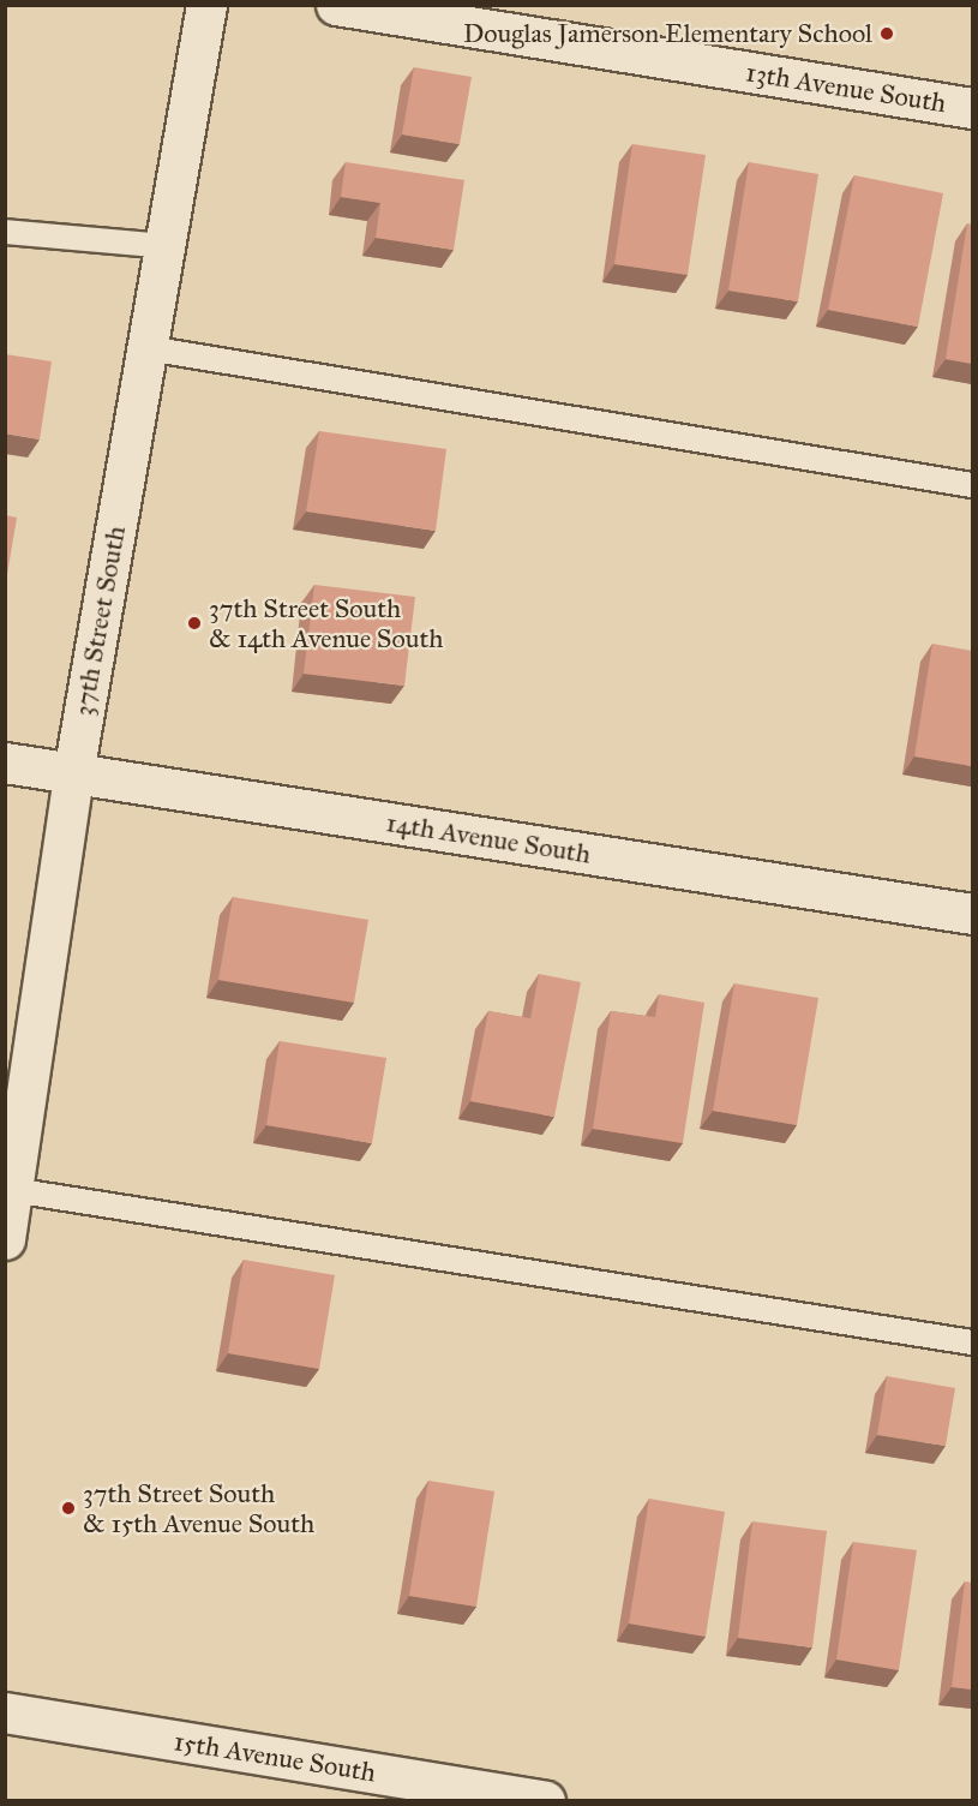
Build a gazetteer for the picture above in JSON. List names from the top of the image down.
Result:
{
  "streets": {
    "street": [
      "13th Avenue South",
      "37th Street South",
      "14th Avenue South",
      "15th Avenue South"
    ]
  },
  "crossings": [
    ["37th Street South", "14th Avenue South"]
  ],
  "places": ["Douglas Jamerson Elementary School", "37th Street South & 14th Avenue South", "37th Street South & 15th Avenue South"]
}
